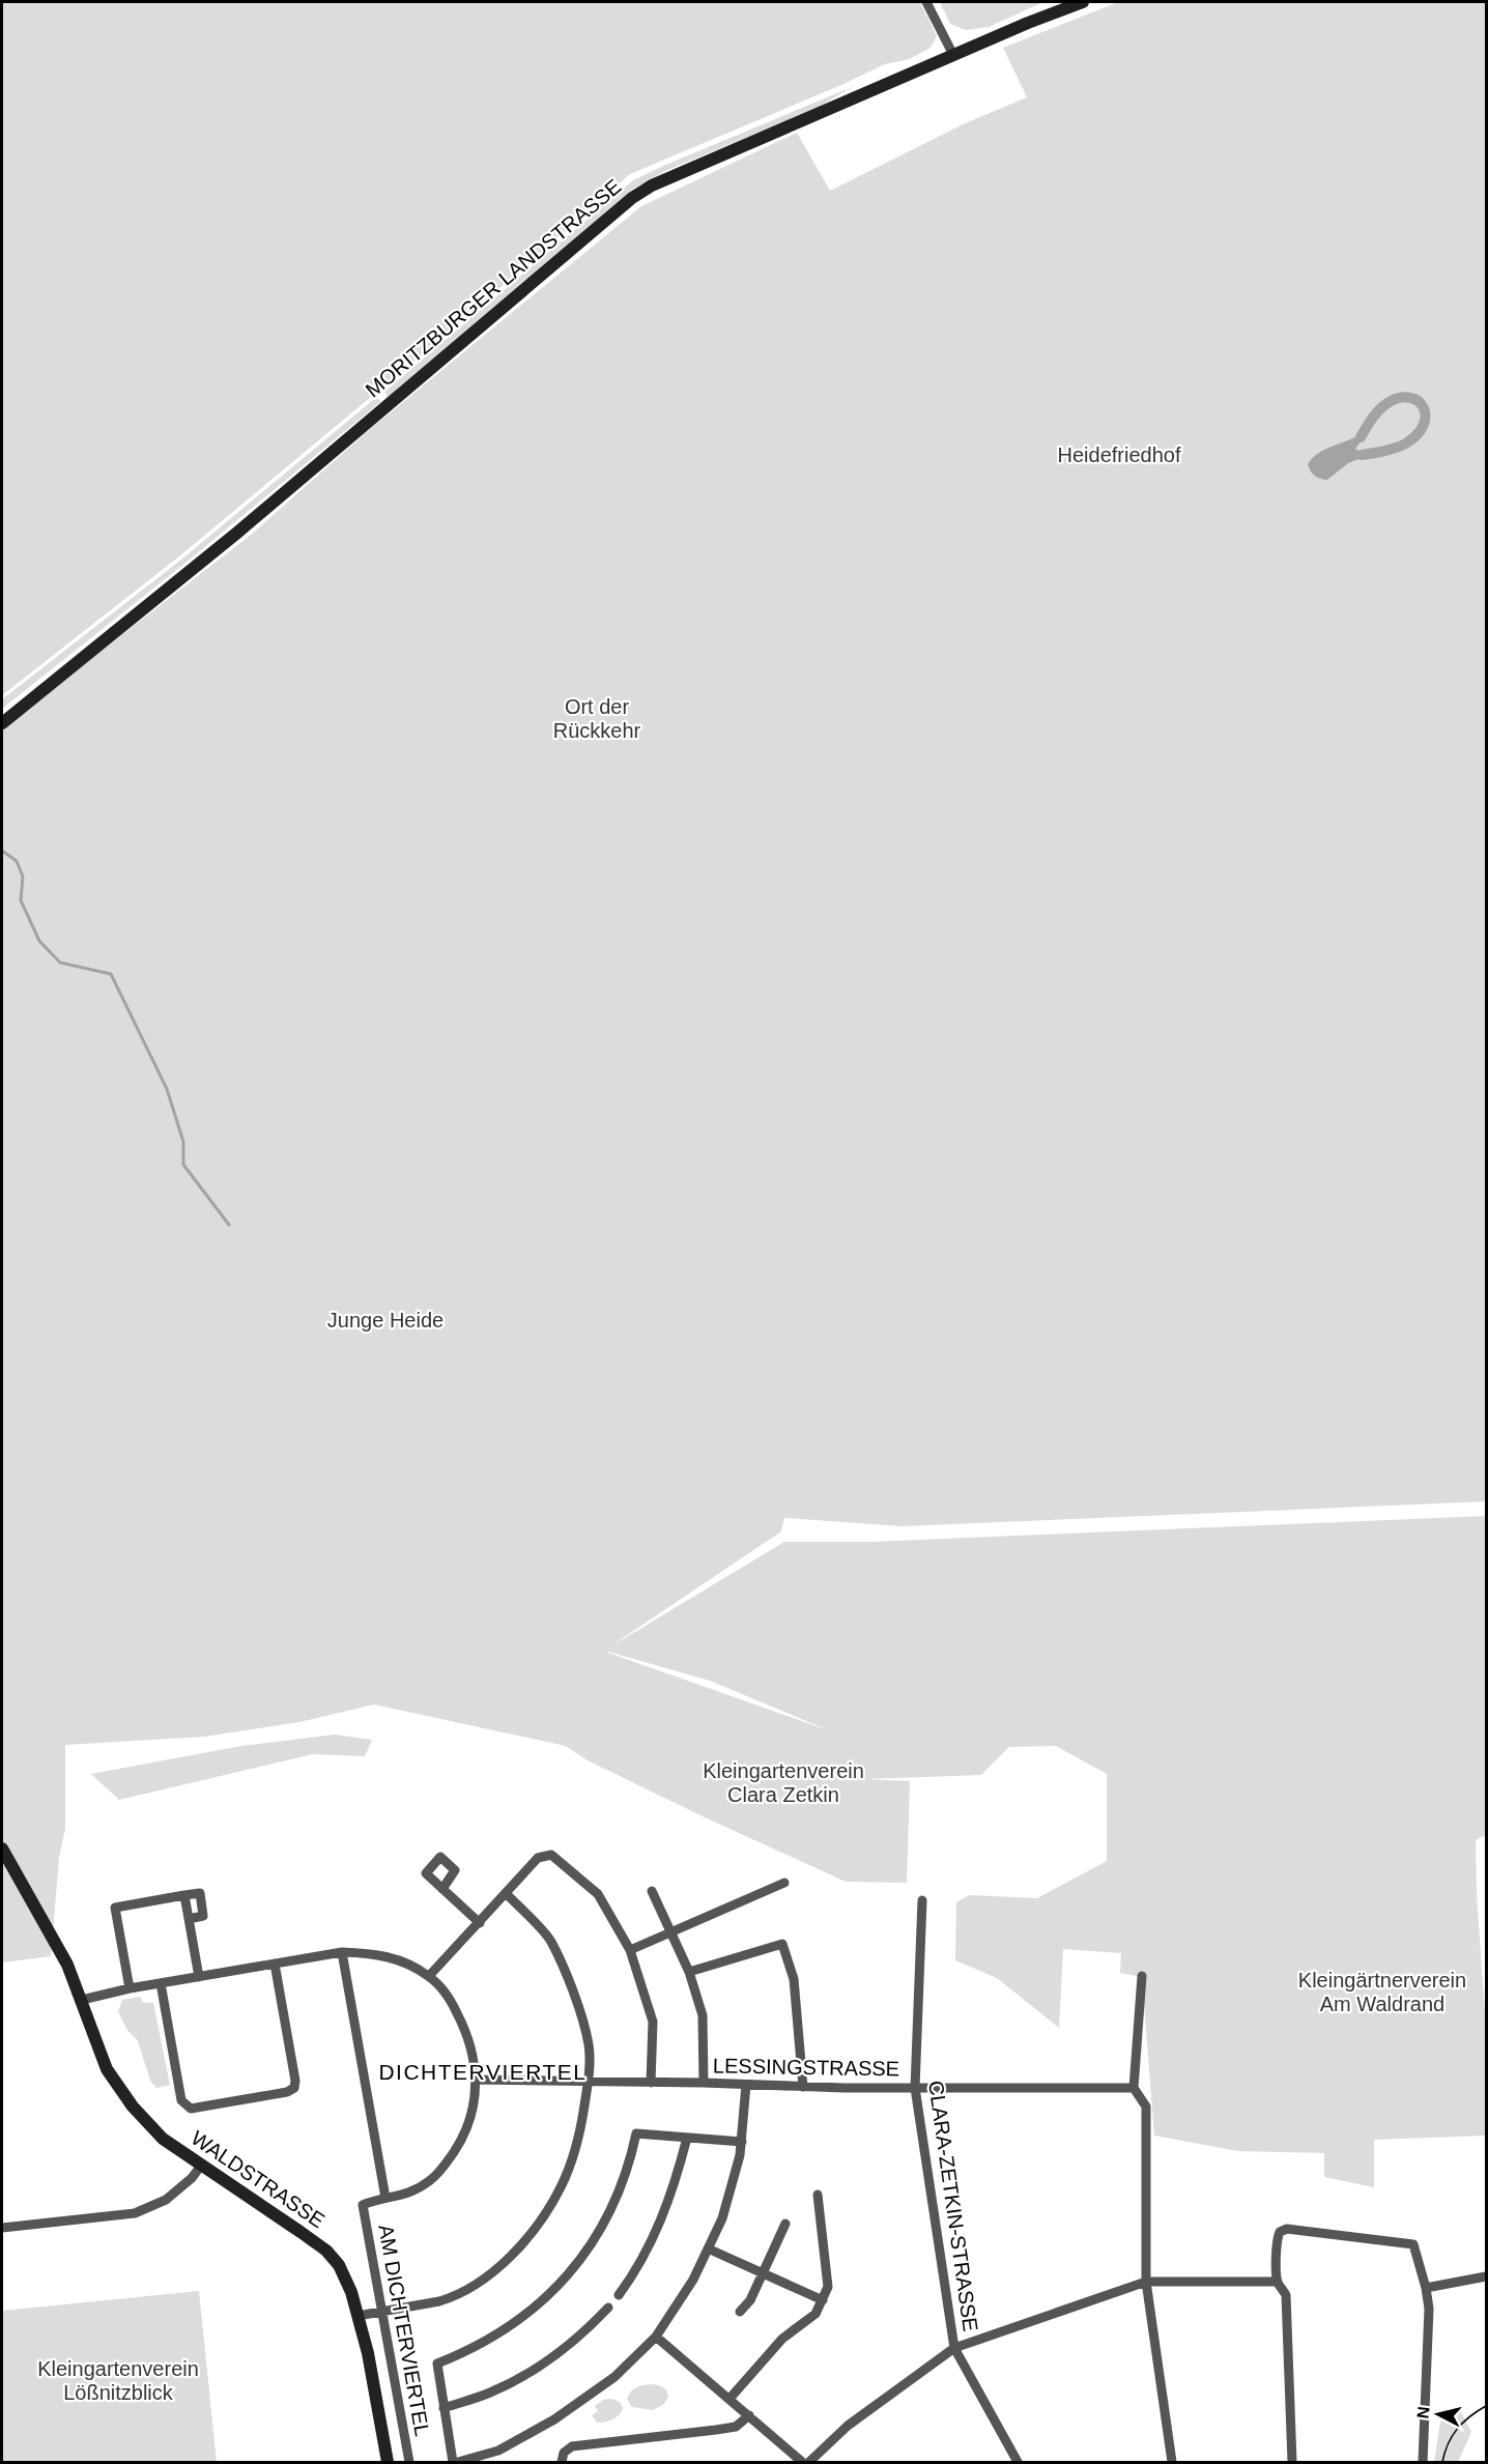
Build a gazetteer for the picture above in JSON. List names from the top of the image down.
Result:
{
  "streets": {
    "main road": ["MORITZBURGER LANDSTRASSE", "WALDSTRASSE"],
    "street": ["LESSINGSTRASSE", "CLARA-ZETKIN-STRASSE", "AM DICHTERVIERTEL"]
  },
  "crossings": [
    ["LESSINGSTRASSE", "CLARA-ZETKIN-STRASSE"]
  ],
  "districts": ["DICHTERVIERTEL"],
  "parks": [
    "Heidefriedhof",
    "Ort der Rückkehr",
    "Junge Heide",
    "Kleingartenverein Clara Zetkin",
    "Kleingärtnerverein Am Waldrand",
    "Kleingartenverein Lößnitzblick"
  ],
  "north": "left"
}
